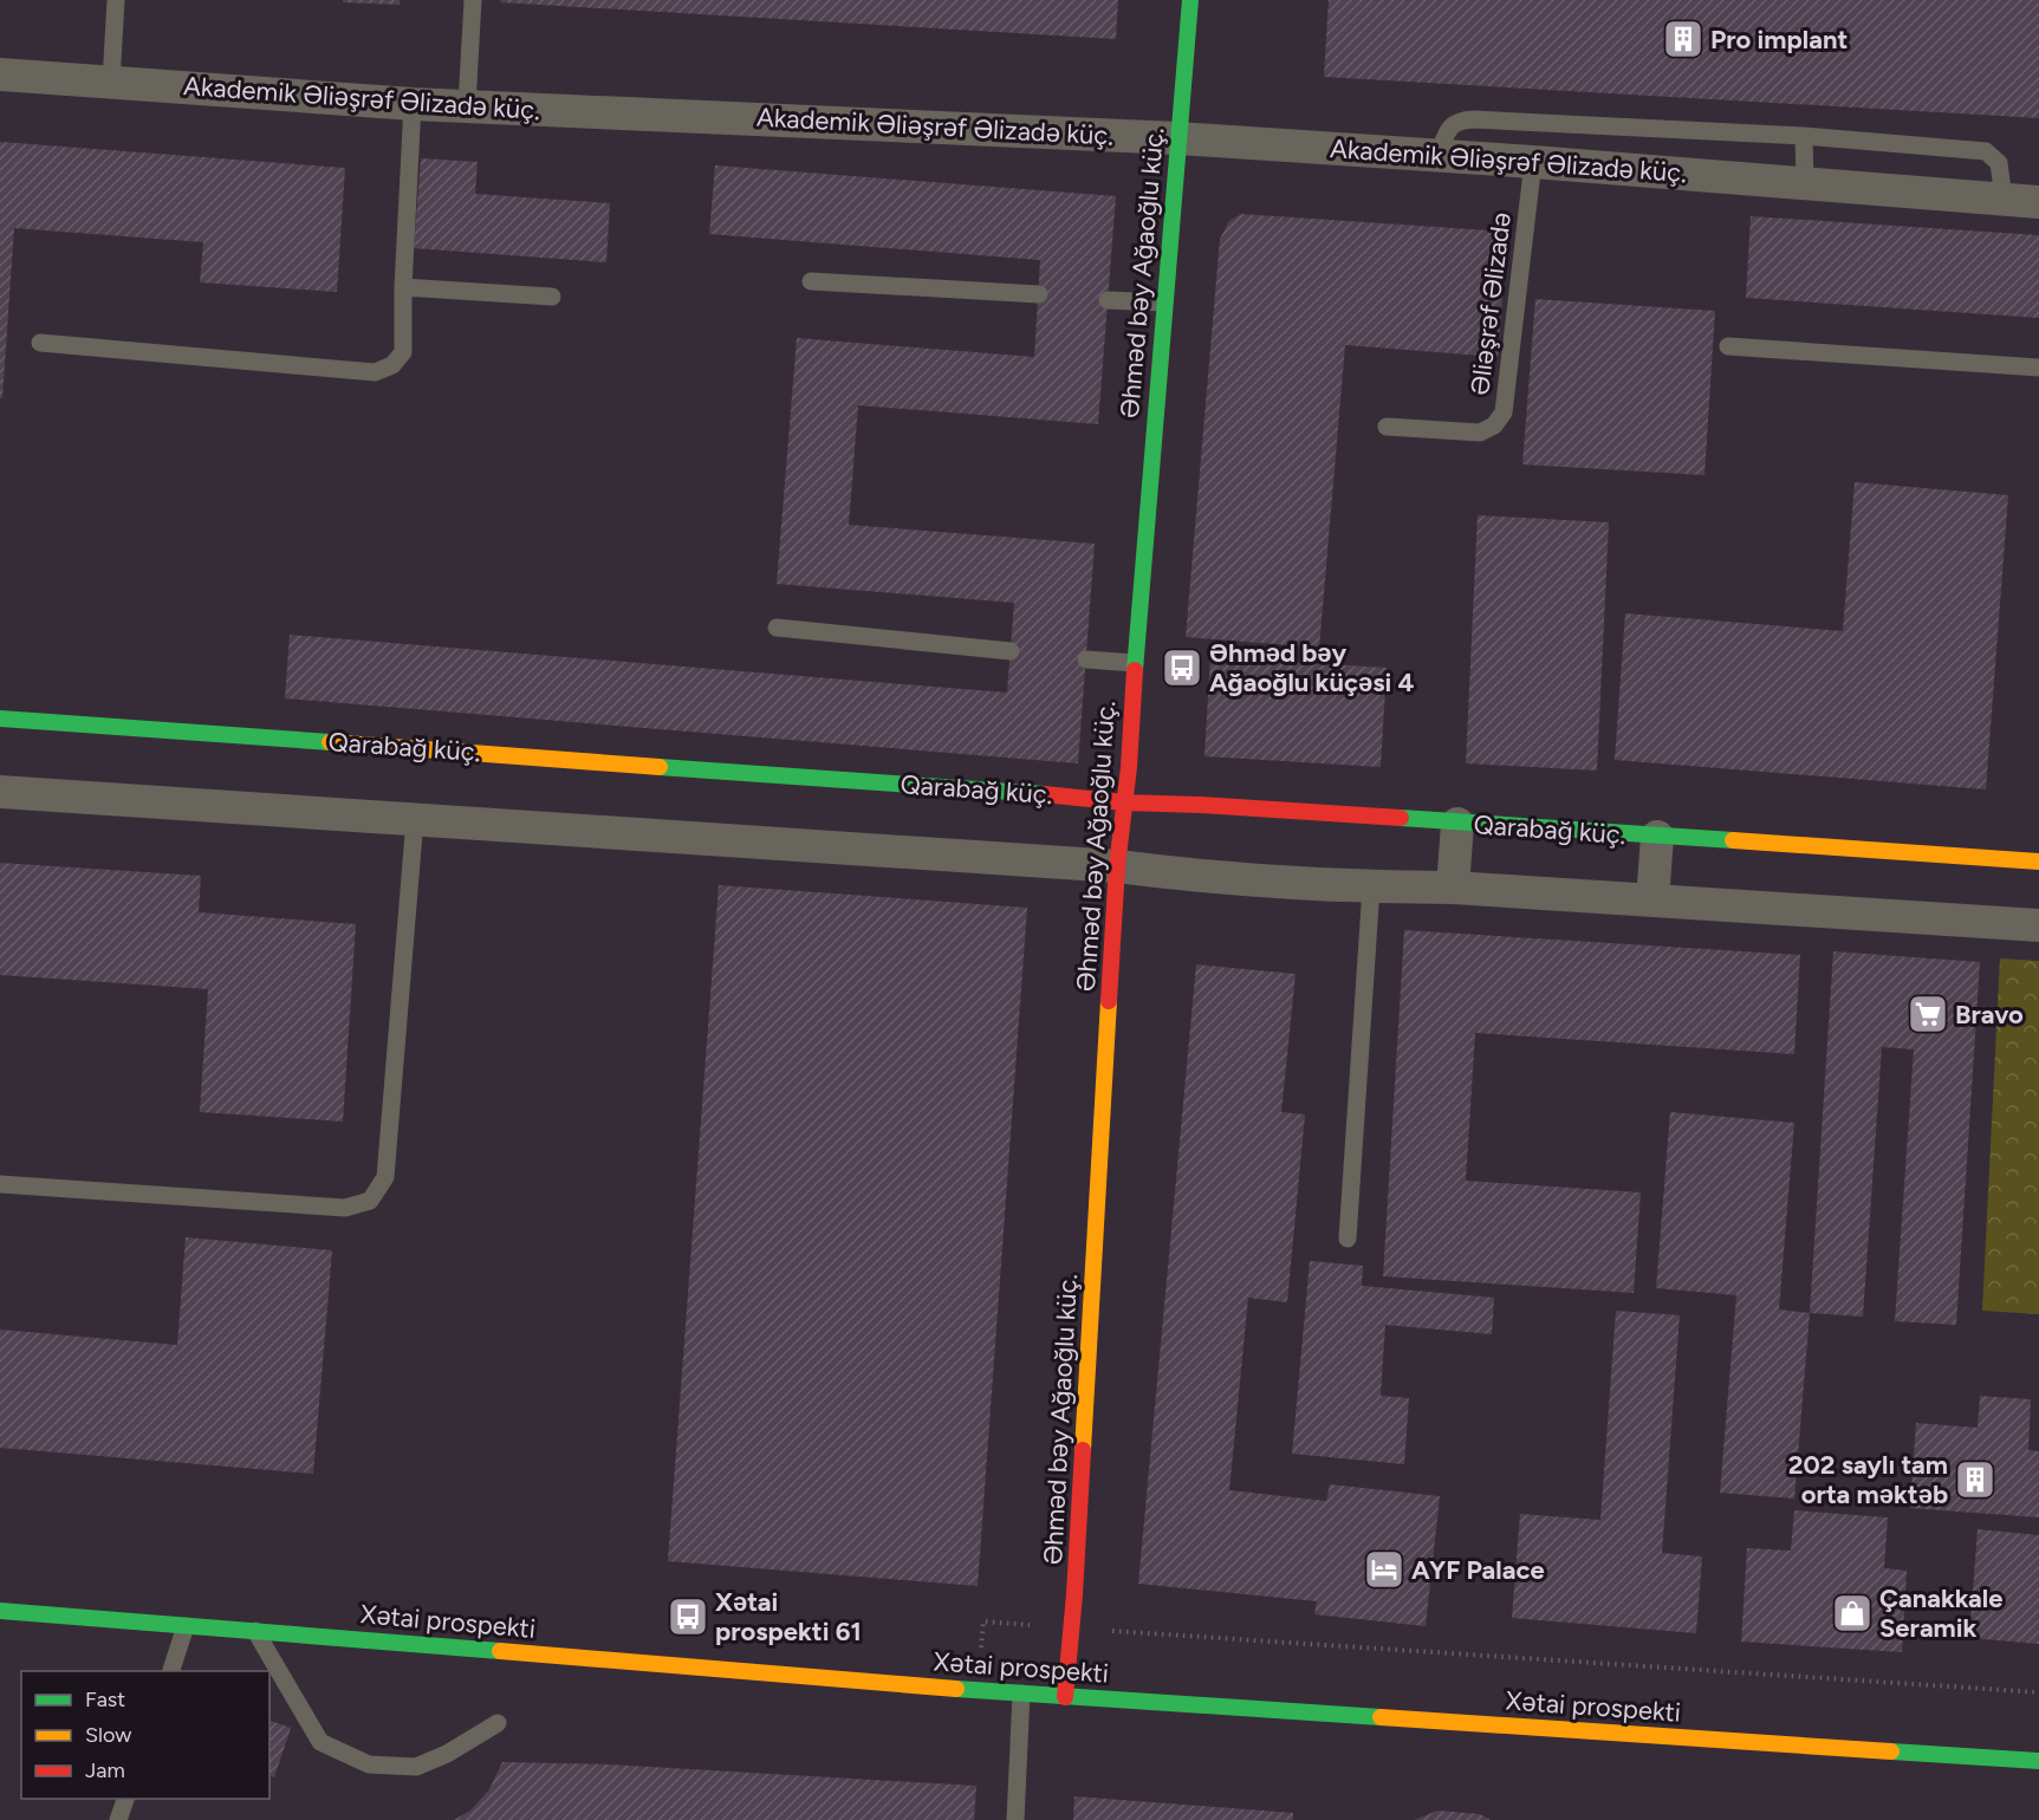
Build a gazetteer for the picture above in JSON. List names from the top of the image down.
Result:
{
  "streets": {
    "street": [
      "Akademik Əliəşrəf Əlizadə küç.",
      "Əhməd bəy Ağaoğlu küç.",
      "Qarabağ küç.",
      "Xətai prospekti"
    ],
    "lane": ["Əliəşrəf Əlizadə"]
  },
  "crossings": [
    ["Akademik Əliəşrəf Əlizadə küç.", "Əhməd bəy Ağaoğlu küç."],
    ["Akademik Əliəşrəf Əlizadə küç.", "Əliəşrəf Əlizadə"],
    ["Əhməd bəy Ağaoğlu küç.", "Qarabağ küç."],
    ["Əhməd bəy Ağaoğlu küç.", "Xətai prospekti"]
  ],
  "places": {
    "building": ["Pro implant", "202 saylı tam orta məktəb"],
    "bus stop": ["Əhməd bəy Ağaoğlu küçəsi 4", "Xətai prospekti 61"],
    "supermarket": ["Bravo"],
    "hotel": ["AYF Palace"],
    "shop": ["Çanakkale Seramik"]
  },
  "legend": ["Fast", "Slow", "Jam"]
}
